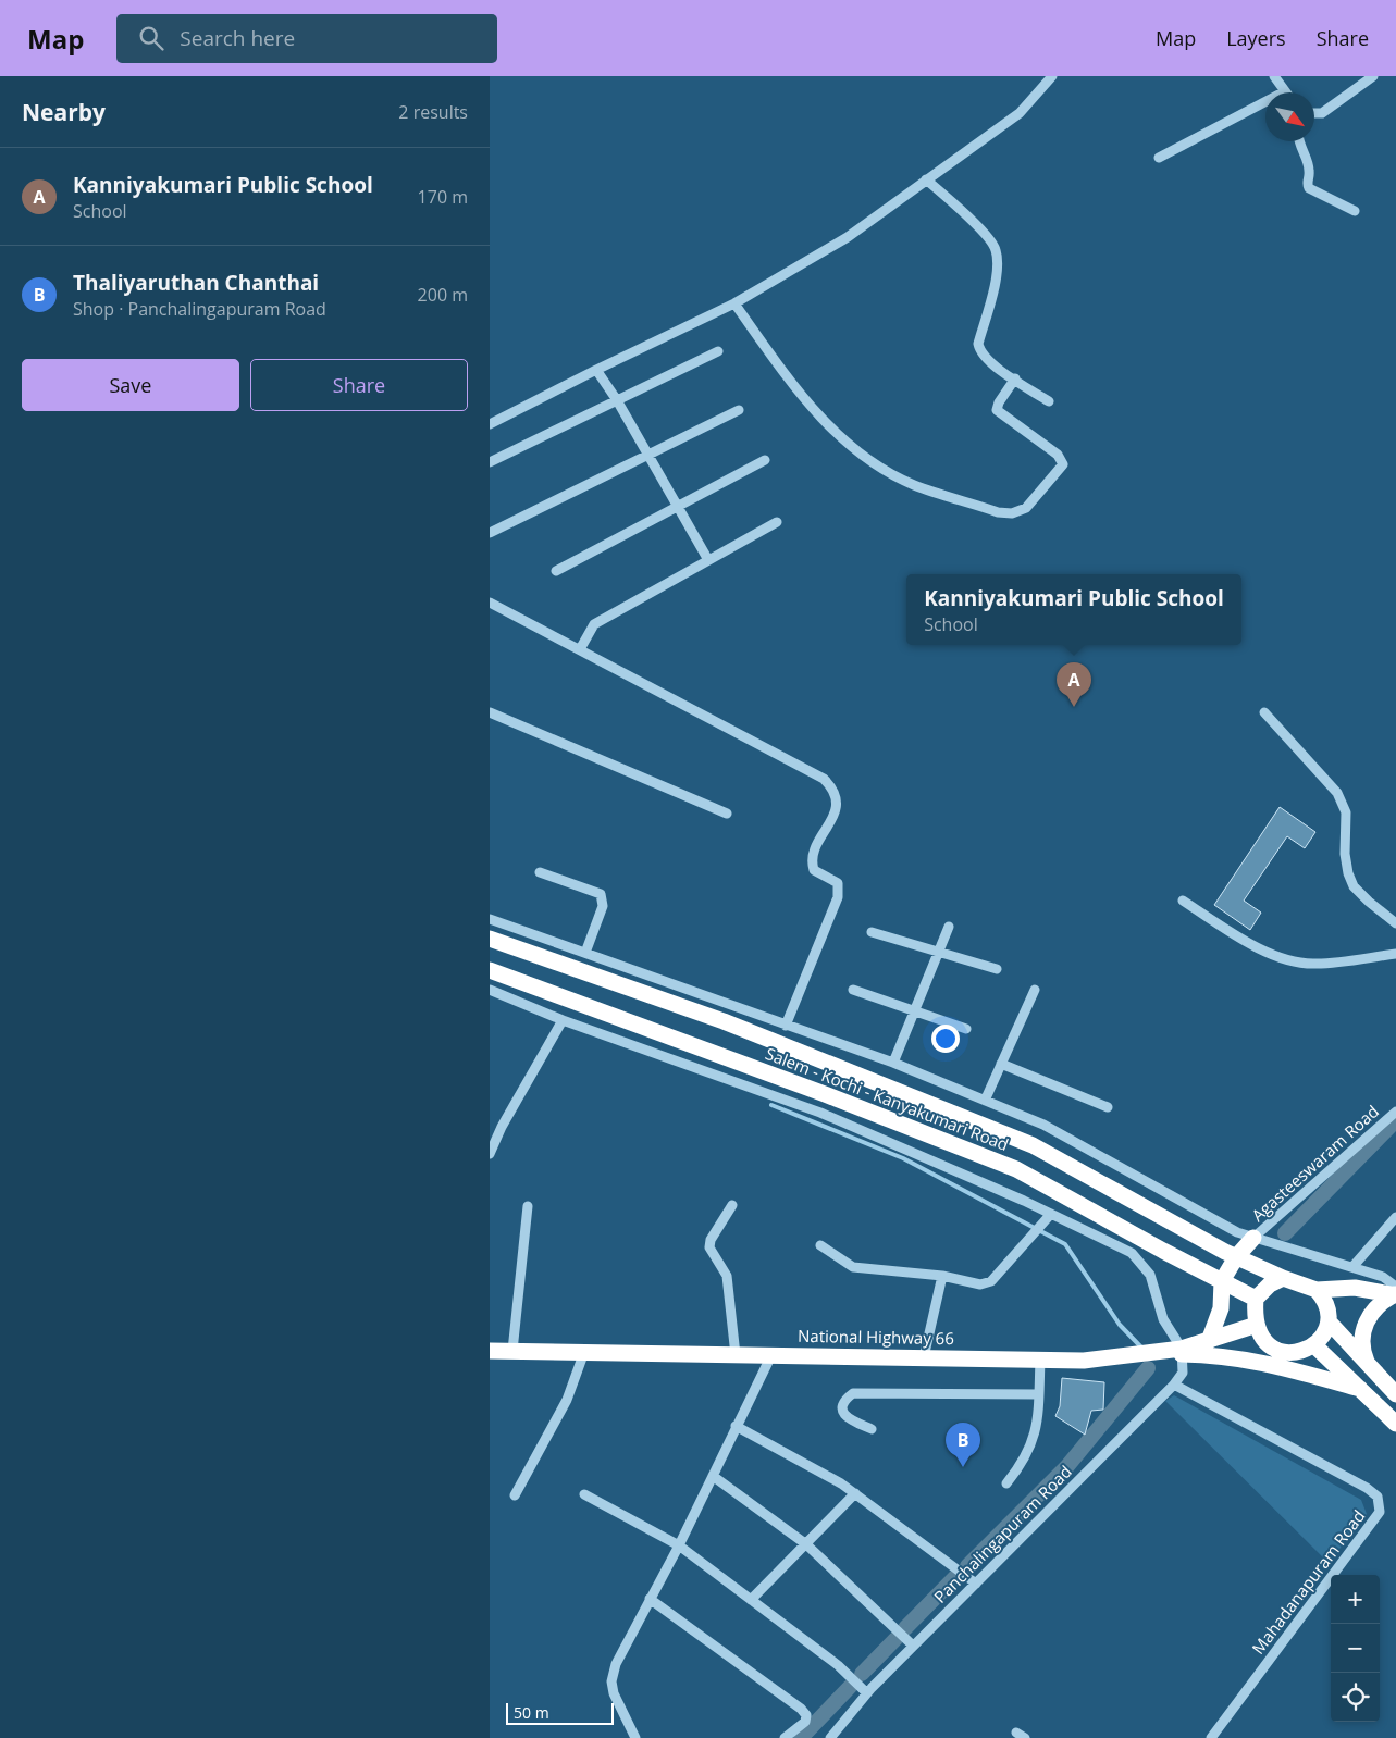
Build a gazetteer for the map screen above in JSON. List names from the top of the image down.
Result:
{
  "streets": {
    "highway": ["Salem - Kochi - Kanyakumari Road", "National Highway 66"],
    "street": ["Agasteeswaram Road", "Panchalingapuram Road", "Mahadanapuram Road"]
  },
  "crossings": [
    ["Salem - Kochi - Kanyakumari Road", "National Highway 66"],
    ["National Highway 66", "Panchalingapuram Road"],
    ["Panchalingapuram Road", "Mahadanapuram Road"]
  ],
  "scale_bar": "50 m",
  "north": "bottom right",
  "page": {
    "header": "Map",
    "search": "Search here",
    "nav": ["Map", "Layers", "Share"],
    "heading": ["Nearby", "2 results"],
    "list": [
      {
        "mark": "A",
        "name": "Kanniyakumari Public School",
        "note": "School",
        "value": "170 m"
      },
      {
        "mark": "B",
        "name": "Thaliyaruthan Chanthai",
        "note": "Shop · Panchalingapuram Road",
        "value": "200 m"
      }
    ],
    "buttons": ["Save", "Share"],
    "popup": ["Kanniyakumari Public School", "School"],
    "pins": ["A", "B"],
    "map_buttons": ["+", "−"],
    "scale": "50 m"
  }
}
